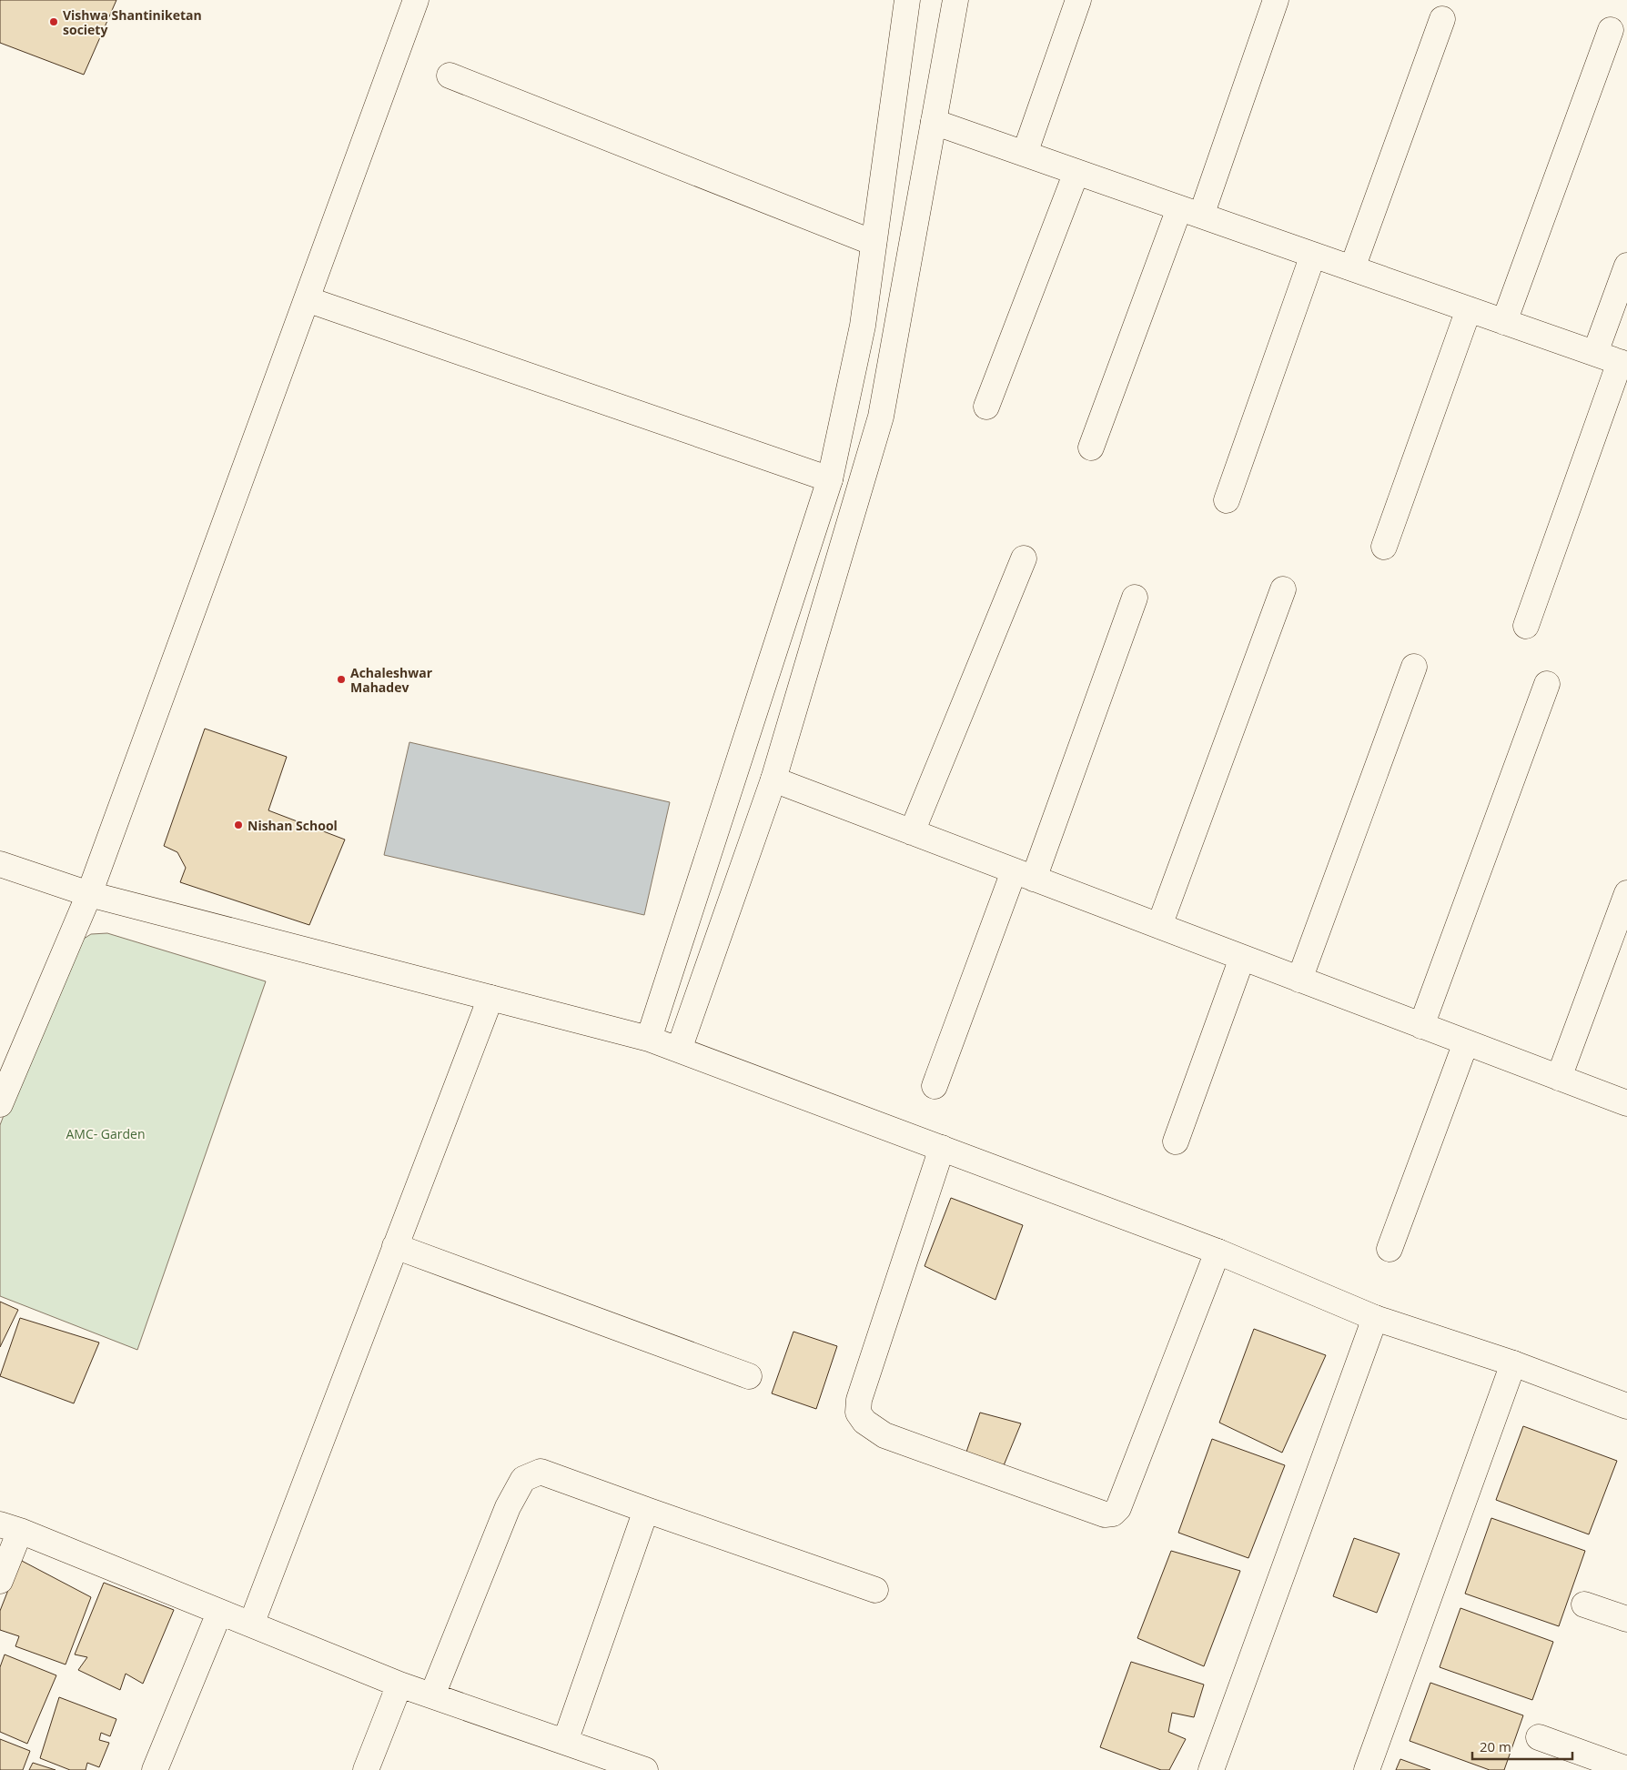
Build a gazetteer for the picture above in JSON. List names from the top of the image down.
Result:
{
  "parks": ["AMC- Garden"],
  "places": ["Vishwa Shantiniketan society", "Achaleshwar Mahadev", "Nishan School"],
  "scale_bar": "20 m"
}
